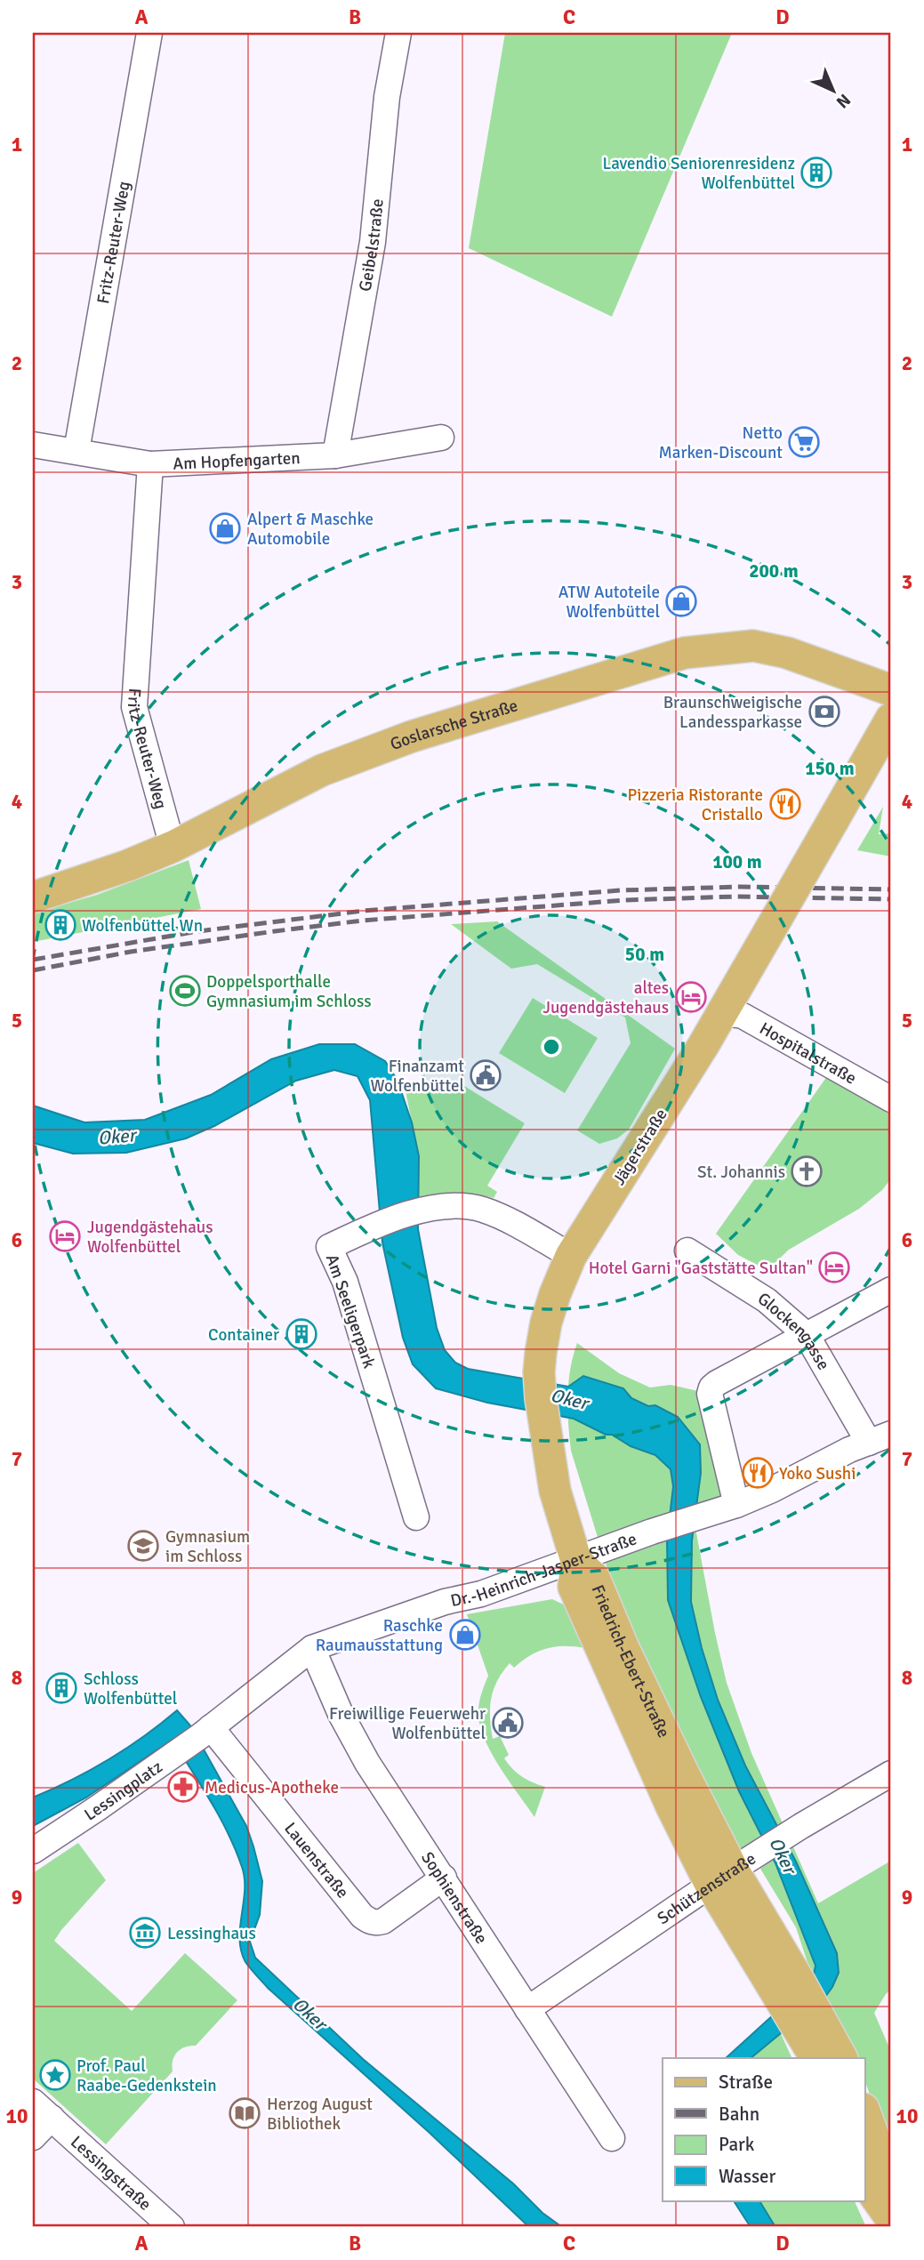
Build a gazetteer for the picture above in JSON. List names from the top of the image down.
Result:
{
  "streets": {
    "main road": ["Goslarsche Straße", "Jägerstraße", "Friedrich-Ebert-Straße"],
    "street": [
      "Fritz-Reuter-Weg",
      "Geibelstraße",
      "Am Hopfengarten",
      "Hospitalstraße",
      "Am Seeligerpark",
      "Glockengasse",
      "Dr.-Heinrich-Jasper-Straße",
      "Lessingplatz",
      "Lauenstraße",
      "Schützenstraße",
      "Sophienstraße",
      "Lessingstraße"
    ]
  },
  "crossings": [
    ["Fritz-Reuter-Weg", "Am Hopfengarten"],
    ["Fritz-Reuter-Weg", "Goslarsche Straße"],
    ["Geibelstraße", "Am Hopfengarten"],
    ["Hospitalstraße", "Jägerstraße"],
    ["Jägerstraße", "Am Seeligerpark"],
    ["Jägerstraße", "Dr.-Heinrich-Jasper-Straße"],
    ["Jägerstraße", "Friedrich-Ebert-Straße"],
    ["Glockengasse", "Dr.-Heinrich-Jasper-Straße"],
    ["Dr.-Heinrich-Jasper-Straße", "Friedrich-Ebert-Straße"],
    ["Dr.-Heinrich-Jasper-Straße", "Lessingplatz"],
    ["Dr.-Heinrich-Jasper-Straße", "Lauenstraße"],
    ["Dr.-Heinrich-Jasper-Straße", "Sophienstraße"],
    ["Friedrich-Ebert-Straße", "Schützenstraße"],
    ["Lessingplatz", "Lauenstraße"],
    ["Lauenstraße", "Sophienstraße"],
    ["Schützenstraße", "Sophienstraße"]
  ],
  "water": ["Oker"],
  "places": {
    "building": [
      "Lavendio Seniorenresidenz Wolfenbüttel",
      "Wolfenbüttel Wn",
      "Container",
      "Schloss Wolfenbüttel"
    ],
    "supermarket": ["Netto Marken-Discount"],
    "shop": ["Alpert & Maschke Automobile", "ATW Autoteile Wolfenbüttel", "Raschke Raumausstattung"],
    "bank": ["Braunschweigische Landessparkasse"],
    "restaurant": ["Pizzeria Ristorante Cristallo", "Yoko Sushi"],
    "sports": ["Doppelsporthalle Gymnasium im Schloss"],
    "hotel": ["altes Jugendgästehaus", "Jugendgästehaus Wolfenbüttel", "Hotel Garni \"Gaststätte Sultan\""],
    "public building": ["Finanzamt Wolfenbüttel", "Freiwillige Feuerwehr Wolfenbüttel"],
    "church": ["St. Johannis"],
    "school or university": ["Gymnasium im Schloss"],
    "pharmacy": ["Medicus-Apotheke"],
    "museum": ["Lessinghaus"],
    "place": ["Prof. Paul Raabe-Gedenkstein"],
    "library": ["Herzog August Bibliothek"]
  },
  "legend": [
    "Straße",
    "Bahn",
    "Park",
    "Wasser"
  ],
  "north": "bottom right",
  "grid": {
    "columns": [
      "A",
      "B",
      "C",
      "D"
    ],
    "rows": [
      "1",
      "2",
      "3",
      "4",
      "5",
      "6",
      "7",
      "8",
      "9",
      "10"
    ]
  },
  "rings": [
    "200 m",
    "150 m",
    "100 m",
    "50 m"
  ]
}
